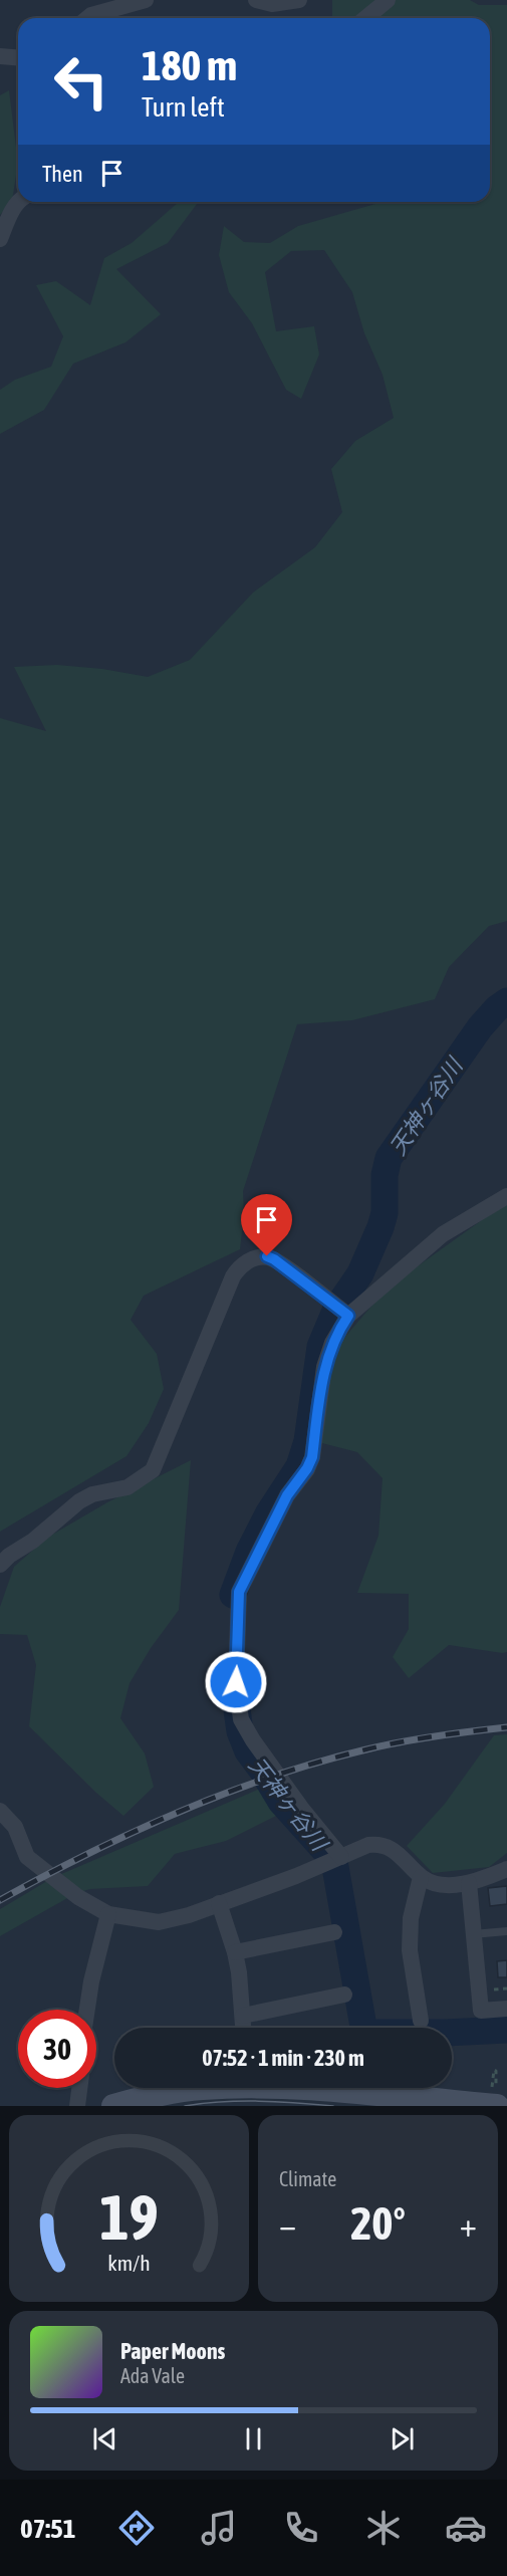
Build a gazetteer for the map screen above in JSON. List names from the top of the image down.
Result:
{
  "water": ["天神ヶ谷川"],
  "page": {
    "turn": ["180 m", "Turn left"],
    "then": "Then",
    "limit": "30",
    "trip": "07:52 · 1 min · 230 m",
    "tile": "Climate",
    "heat": ["−", "20°", "+"],
    "song": ["Paper Moons", "Ada Vale"],
    "tabs": "07:51",
    "gauge": ["19", "km/h"]
  }
}
